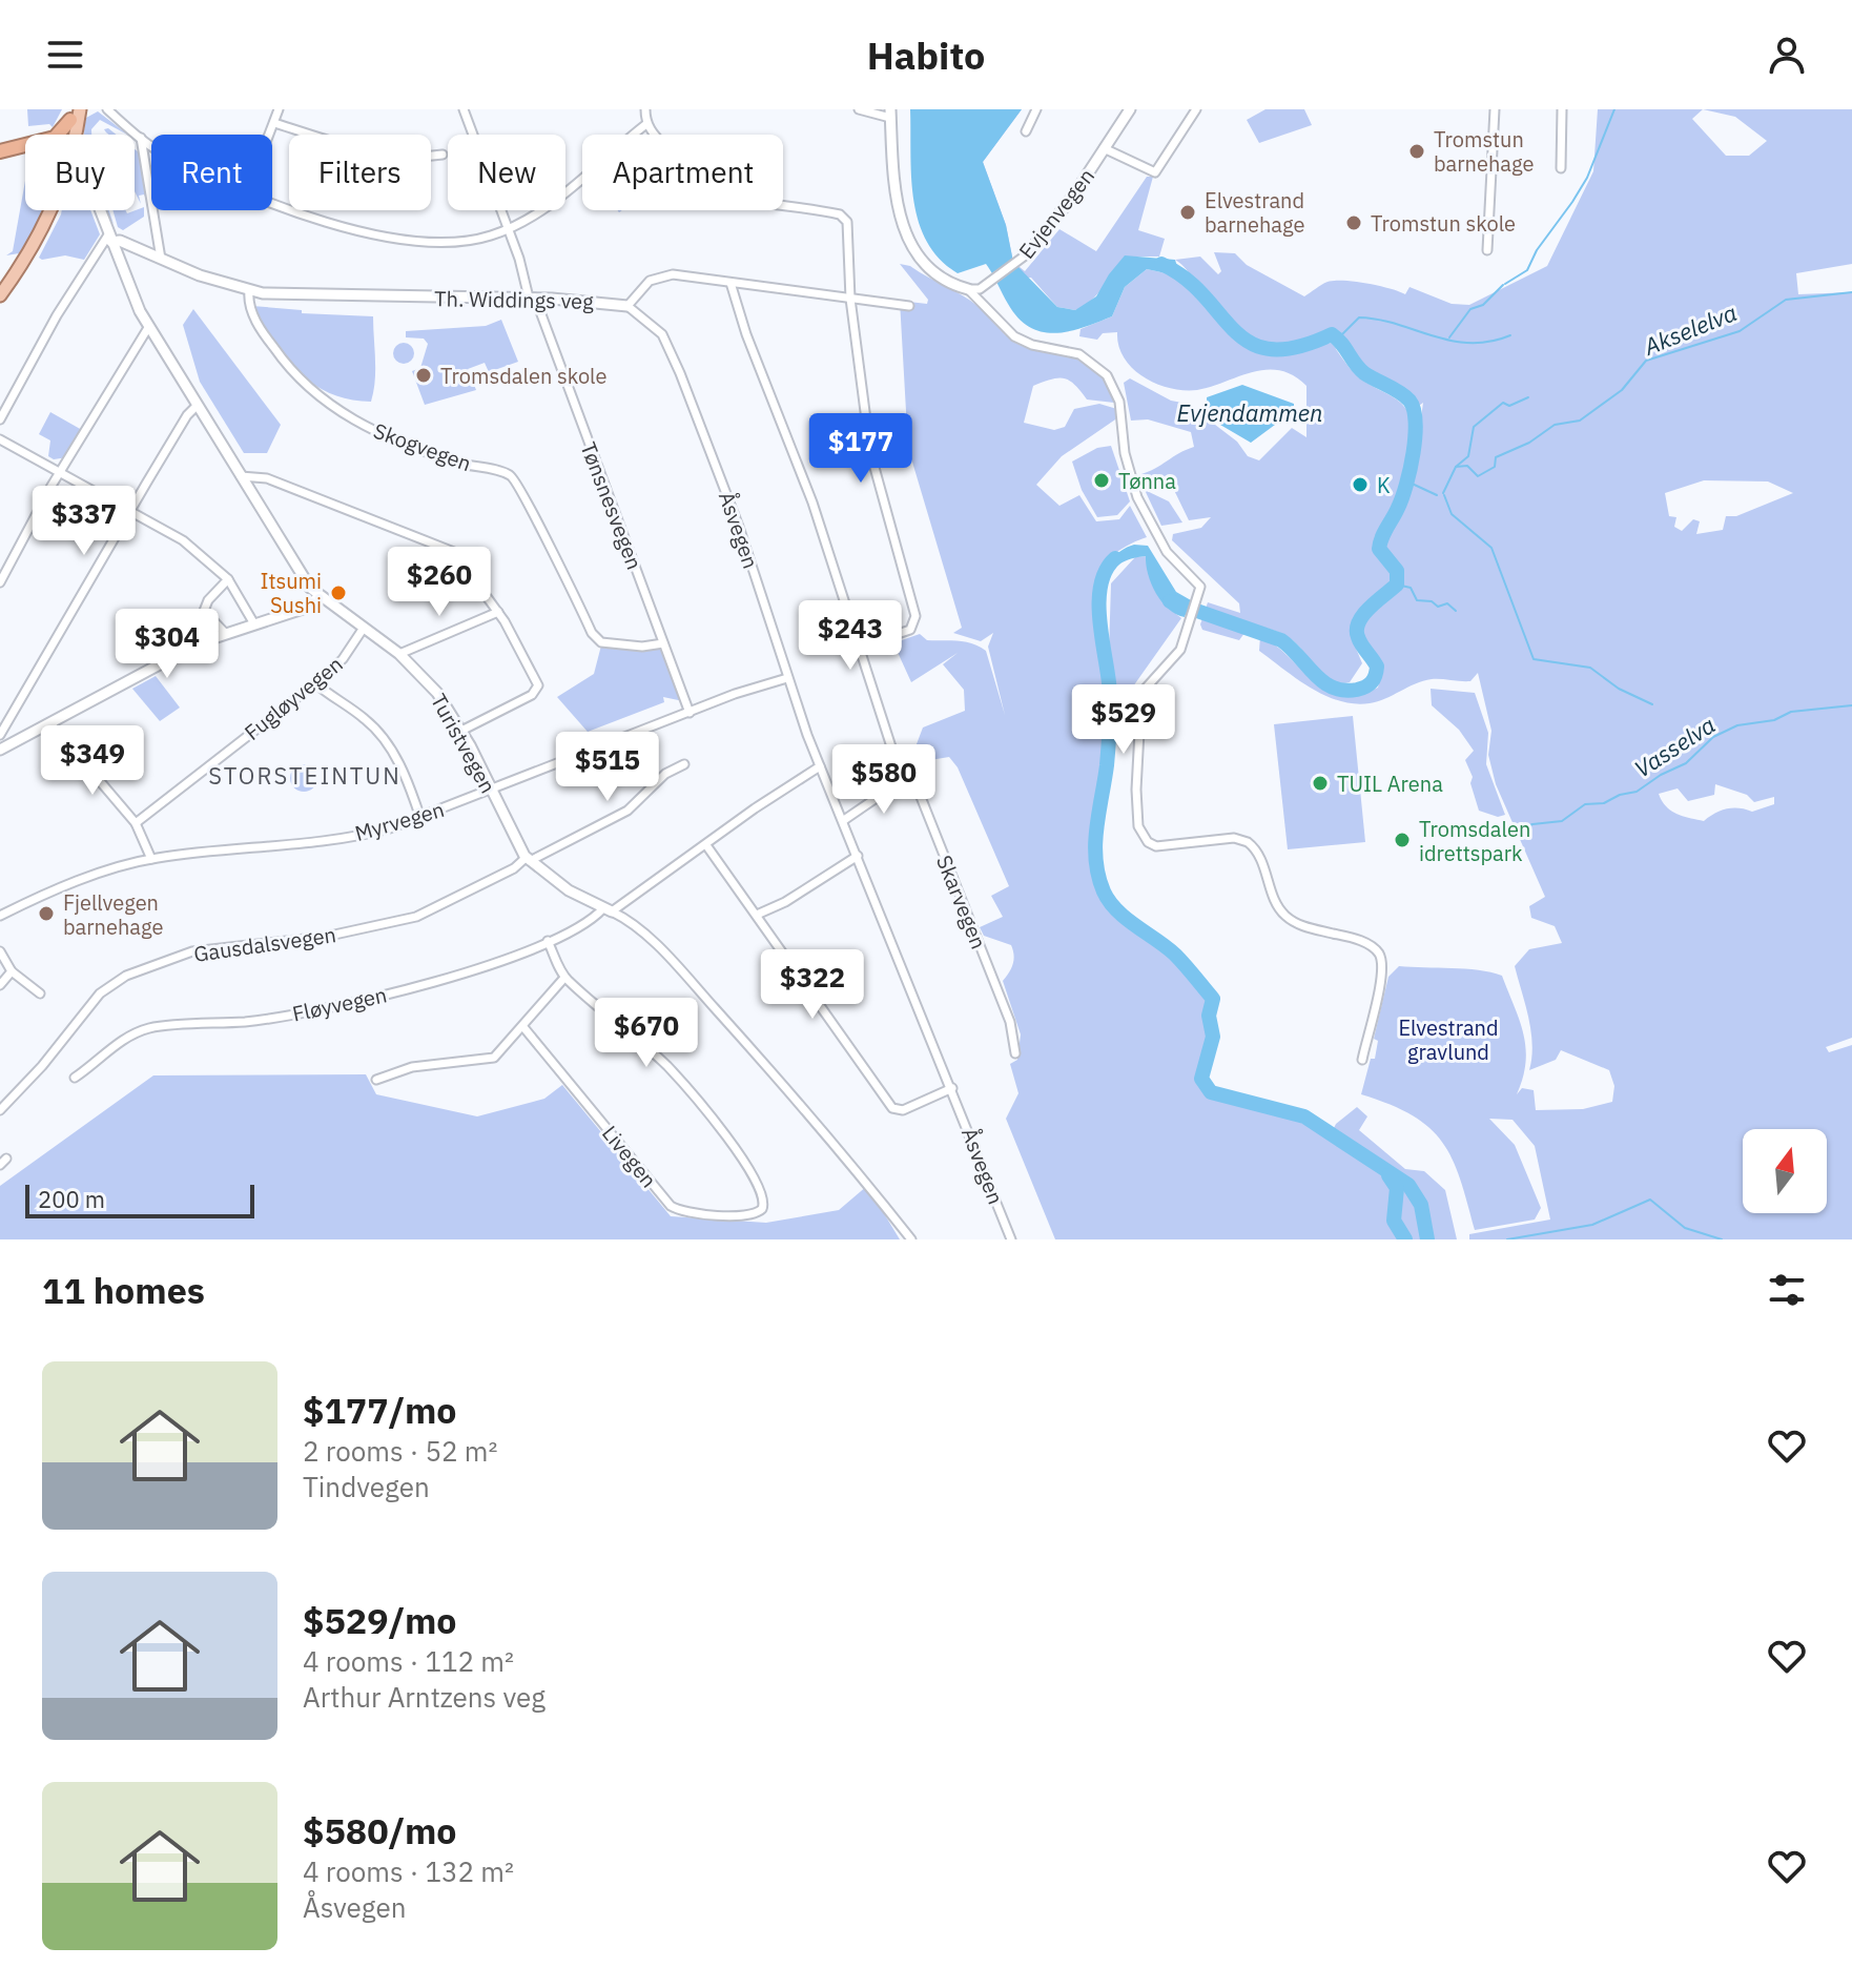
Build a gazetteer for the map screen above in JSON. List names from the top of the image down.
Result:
{
  "streets": {
    "street": [
      "Evjenvegen",
      "Th. Widdings veg",
      "Skogvegen",
      "Tønsnesvegen",
      "Åsvegen",
      "Fugløyvegen",
      "Turistvegen",
      "Myrvegen",
      "Skarvegen",
      "Gausdalsvegen",
      "Fløyvegen",
      "Livegen"
    ]
  },
  "crossings": [
    ["Th. Widdings veg", "Skogvegen"],
    ["Th. Widdings veg", "Tønsnesvegen"],
    ["Th. Widdings veg", "Åsvegen"],
    ["Th. Widdings veg", "Turistvegen"],
    ["Skogvegen", "Tønsnesvegen"],
    ["Tønsnesvegen", "Myrvegen"],
    ["Åsvegen", "Myrvegen"],
    ["Åsvegen", "Fløyvegen"],
    ["Fugløyvegen", "Turistvegen"],
    ["Turistvegen", "Myrvegen"],
    ["Turistvegen", "Gausdalsvegen"],
    ["Turistvegen", "Fløyvegen"]
  ],
  "districts": ["STORSTEINTUN"],
  "water": ["Akselelva", "Evjendammen", "Vasselva"],
  "parks": ["Elvestrand gravlund"],
  "places": [
    "Tromstun barnehage",
    "Elvestrand barnehage",
    "Tromstun skole",
    "Tromsdalen skole",
    "Tønna",
    "K",
    "Itsumi Sushi",
    "TUIL Arena",
    "Tromsdalen idrettspark",
    "Fjellvegen barnehage"
  ],
  "scale_bar": "200 m",
  "north": "top",
  "page": {
    "header": "Habito",
    "chip": [
      "Buy",
      "Rent",
      "Filters",
      "New",
      "Apartment"
    ],
    "price": [
      "$177",
      "$337",
      "$260",
      "$243",
      "$304",
      "$529",
      "$349",
      "$515",
      "$580",
      "$322",
      "$670"
    ],
    "scale": "200 m",
    "heading": "11 homes",
    "list": [
      {
        "name": "$177/mo",
        "note": "2 rooms · 52 m² · Tindvegen"
      },
      {
        "name": "$529/mo",
        "note": "4 rooms · 112 m² · Arthur Arntzens veg"
      },
      {
        "name": "$580/mo",
        "note": "4 rooms · 132 m² · Åsvegen"
      }
    ]
  }
}
